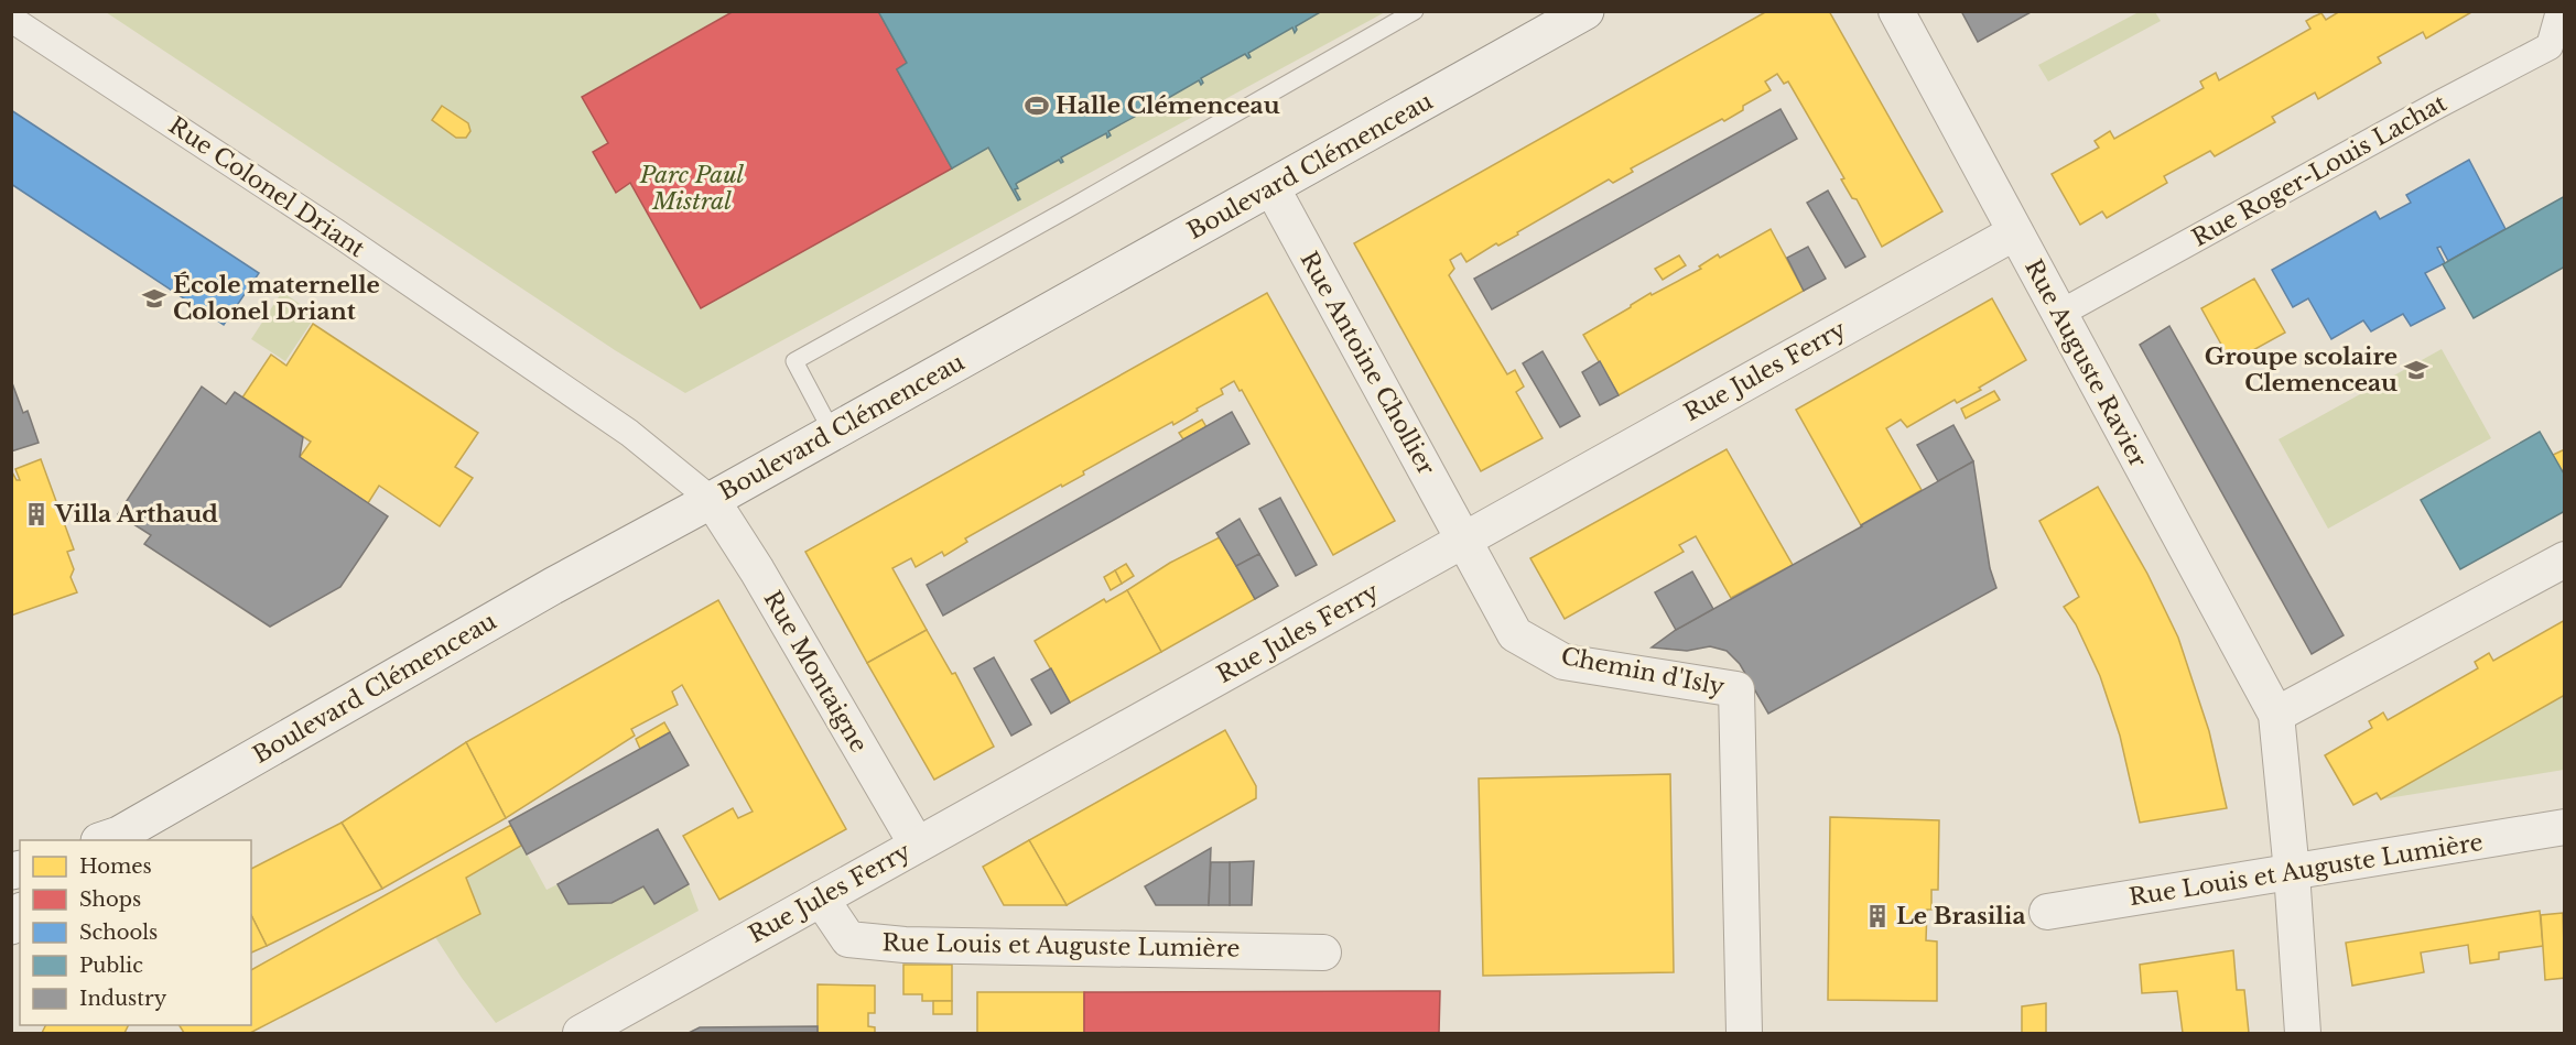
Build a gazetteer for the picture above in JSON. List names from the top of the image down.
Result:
{
  "streets": {
    "main road": ["Boulevard Clémenceau"],
    "street": [
      "Rue Roger-Louis Lachat",
      "Rue Colonel Driant",
      "Rue Antoine Chollier",
      "Rue Auguste Ravier",
      "Rue Jules Ferry",
      "Rue Montaigne",
      "Chemin d'Isly",
      "Rue Louis et Auguste Lumière"
    ]
  },
  "crossings": [
    ["Boulevard Clémenceau", "Rue Colonel Driant"],
    ["Boulevard Clémenceau", "Rue Antoine Chollier"],
    ["Boulevard Clémenceau", "Rue Montaigne"],
    ["Rue Roger-Louis Lachat", "Rue Auguste Ravier"],
    ["Rue Colonel Driant", "Rue Montaigne"],
    ["Rue Antoine Chollier", "Rue Jules Ferry"],
    ["Rue Antoine Chollier", "Chemin d'Isly"],
    ["Rue Auguste Ravier", "Rue Jules Ferry"],
    ["Rue Auguste Ravier", "Rue Louis et Auguste Lumière"],
    ["Rue Jules Ferry", "Rue Montaigne"],
    ["Rue Jules Ferry", "Chemin d'Isly"],
    ["Rue Jules Ferry", "Rue Louis et Auguste Lumière"]
  ],
  "parks": ["Parc Paul Mistral"],
  "places": {
    "sports": ["Halle Clémenceau"],
    "school or university": ["École maternelle Colonel Driant", "Groupe scolaire Clemenceau"],
    "building": ["Villa Arthaud", "Le Brasilia"]
  },
  "legend": [
    "Homes",
    "Shops",
    "Schools",
    "Public",
    "Industry"
  ]
}
